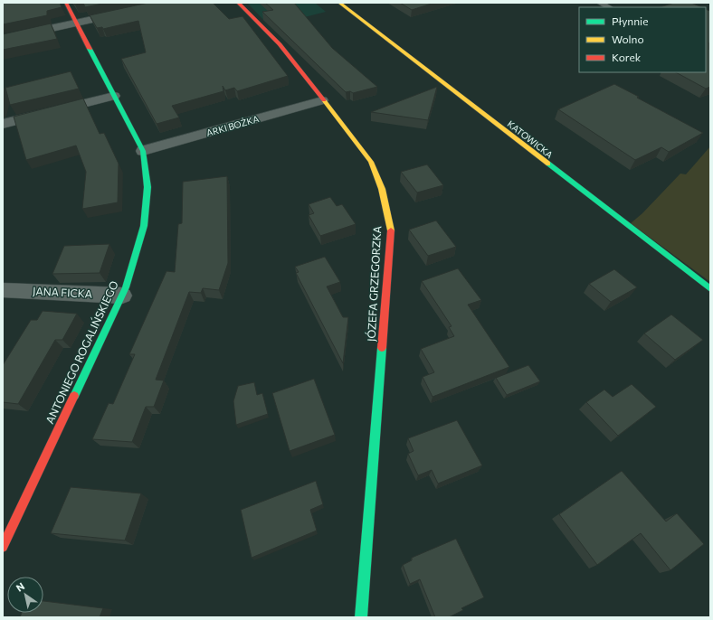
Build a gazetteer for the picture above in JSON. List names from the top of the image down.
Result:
{
  "streets": {
    "street": [
      "ARKI BOŻKA",
      "KATOWICKA",
      "JÓZEFA GRZEGORZKA",
      "JANA FICKA",
      "ANTONIEGO ROGALIŃSKIEGO"
    ]
  },
  "crossings": [
    ["ARKI BOŻKA", "JÓZEFA GRZEGORZKA"],
    ["ARKI BOŻKA", "ANTONIEGO ROGALIŃSKIEGO"],
    ["JANA FICKA", "ANTONIEGO ROGALIŃSKIEGO"]
  ],
  "legend": ["Płynnie", "Wolno", "Korek"],
  "north": "top left"
}
